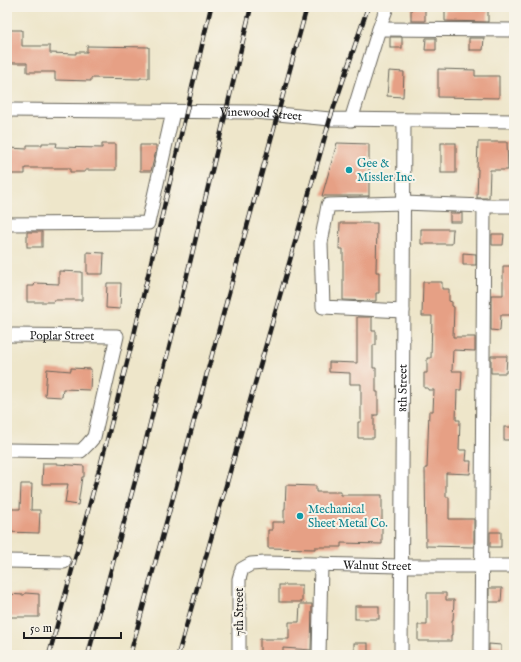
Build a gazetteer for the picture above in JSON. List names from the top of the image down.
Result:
{
  "streets": {
    "street": [
      "Vinewood Street",
      "Poplar Street",
      "8th Street",
      "Walnut Street",
      "7th Street"
    ]
  },
  "crossings": [
    ["Vinewood Street", "8th Street"],
    ["8th Street", "Walnut Street"],
    ["Walnut Street", "7th Street"]
  ],
  "places": ["Gee & Missler Inc.", "Mechanical Sheet Metal Co."],
  "scale_bar": "50 m"
}
